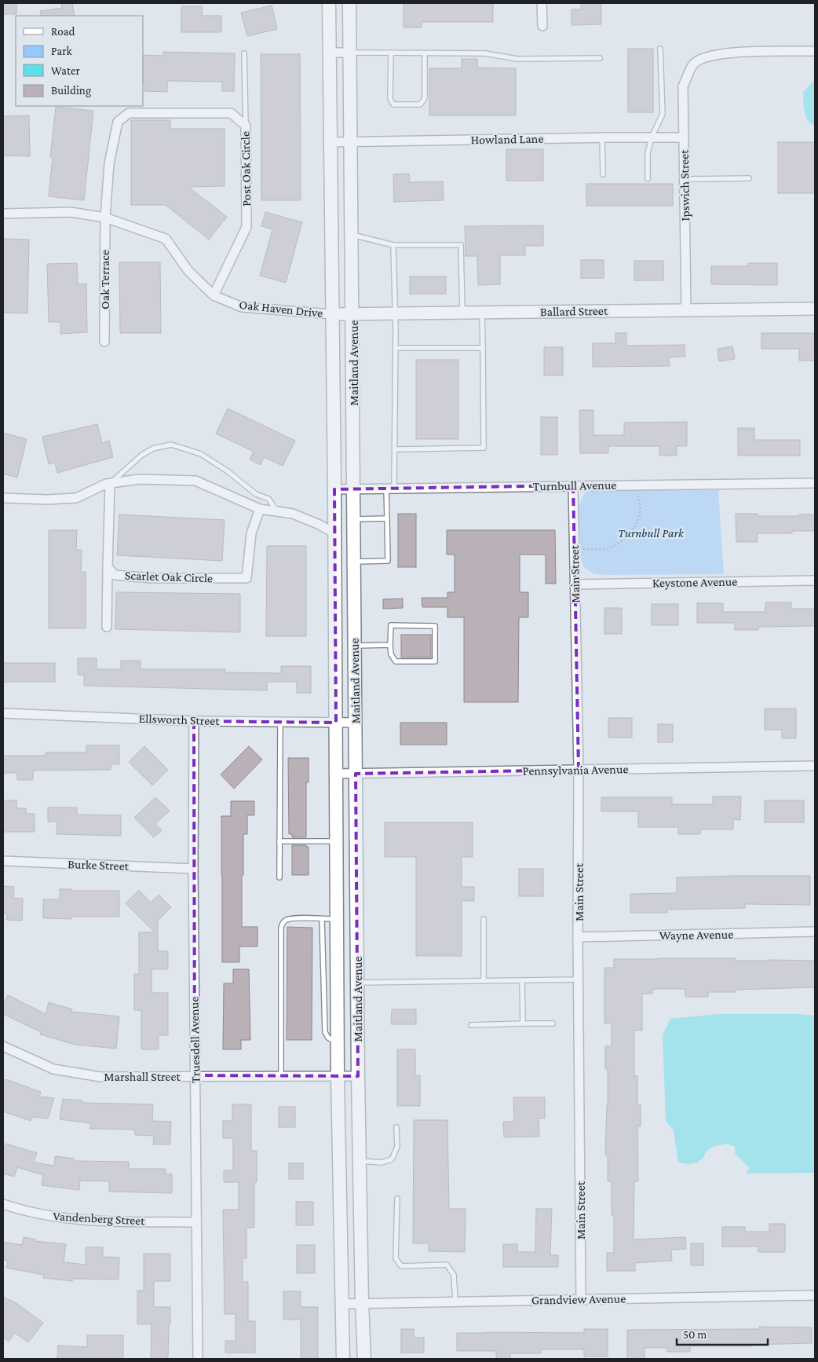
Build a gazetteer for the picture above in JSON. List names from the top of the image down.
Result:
{
  "streets": {
    "main road": ["Maitland Avenue"],
    "street": [
      "Howland Lane",
      "Post Oak Circle",
      "Ipswich Street",
      "Oak Terrace",
      "Oak Haven Drive",
      "Ballard Street",
      "Turnbull Avenue",
      "Main Street",
      "Scarlet Oak Circle",
      "Keystone Avenue",
      "Ellsworth Street",
      "Pennsylvania Avenue",
      "Burke Street",
      "Wayne Avenue",
      "Truesdell Avenue",
      "Marshall Street",
      "Vandenberg Street",
      "Grandview Avenue"
    ]
  },
  "crossings": [
    ["Howland Lane", "Ipswich Street"],
    ["Howland Lane", "Maitland Avenue"],
    ["Post Oak Circle", "Oak Terrace"],
    ["Post Oak Circle", "Oak Haven Drive"],
    ["Ipswich Street", "Ballard Street"],
    ["Oak Terrace", "Oak Haven Drive"],
    ["Oak Haven Drive", "Ballard Street"],
    ["Oak Haven Drive", "Maitland Avenue"],
    ["Ballard Street", "Maitland Avenue"],
    ["Maitland Avenue", "Turnbull Avenue"],
    ["Maitland Avenue", "Ellsworth Street"],
    ["Maitland Avenue", "Pennsylvania Avenue"],
    ["Maitland Avenue", "Marshall Street"],
    ["Maitland Avenue", "Grandview Avenue"],
    ["Turnbull Avenue", "Main Street"],
    ["Main Street", "Keystone Avenue"],
    ["Main Street", "Pennsylvania Avenue"],
    ["Main Street", "Wayne Avenue"],
    ["Main Street", "Grandview Avenue"],
    ["Ellsworth Street", "Truesdell Avenue"],
    ["Burke Street", "Truesdell Avenue"],
    ["Truesdell Avenue", "Marshall Street"],
    ["Truesdell Avenue", "Vandenberg Street"]
  ],
  "parks": ["Turnbull Park"],
  "legend": [
    "Road",
    "Park",
    "Water",
    "Building"
  ],
  "scale_bar": "50 m"
}
